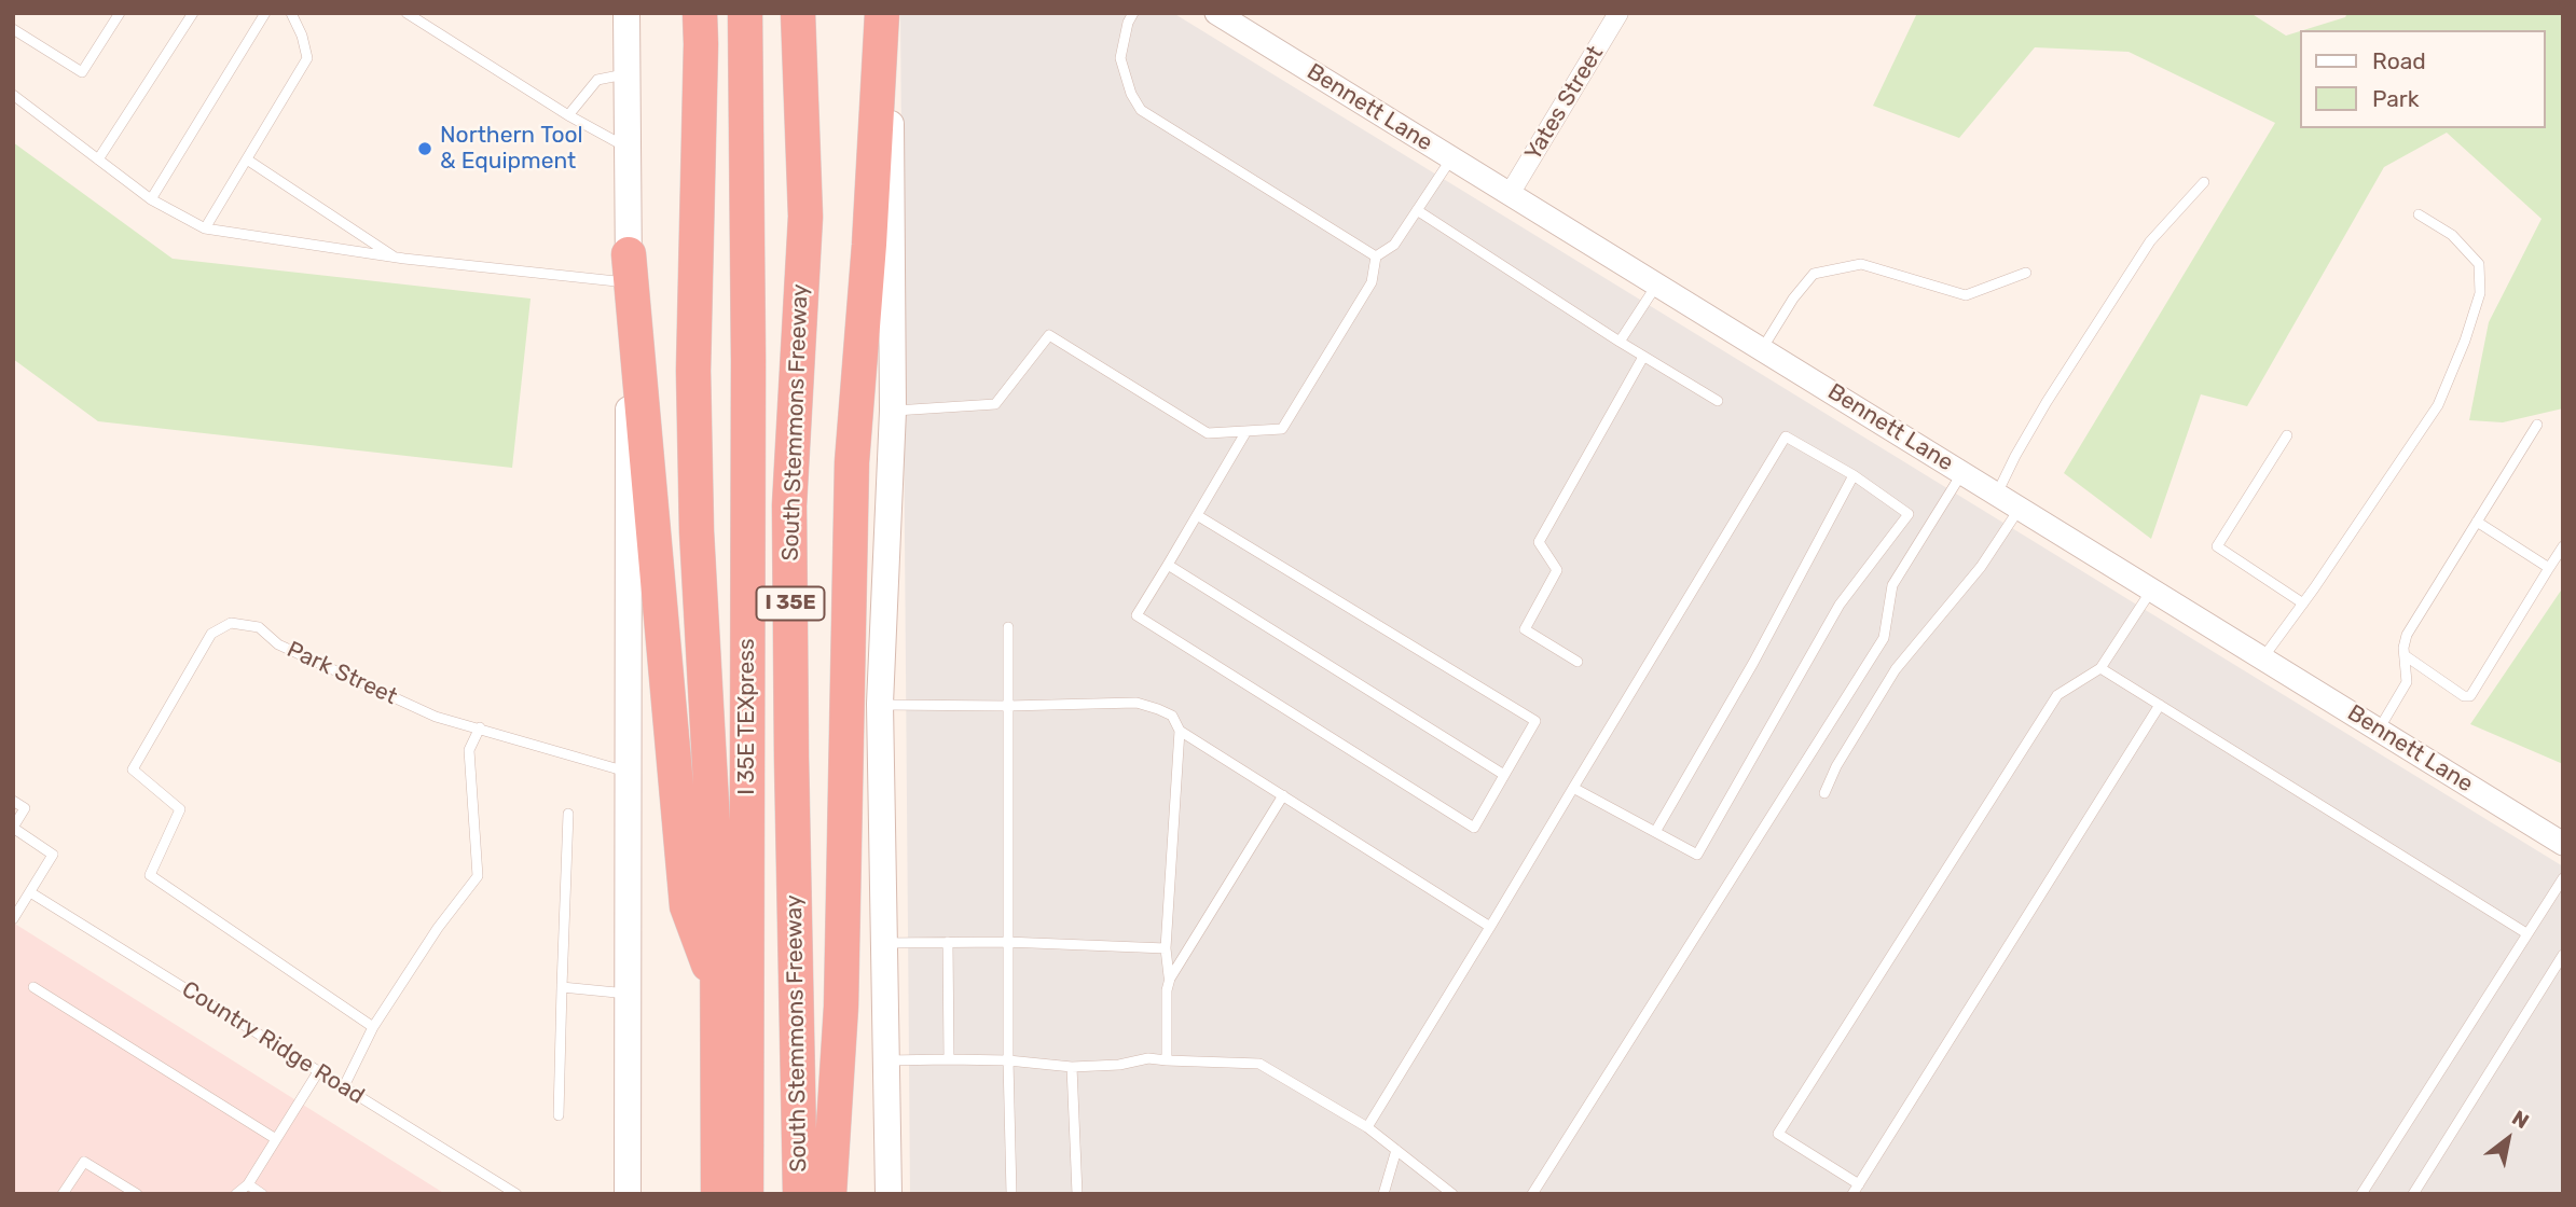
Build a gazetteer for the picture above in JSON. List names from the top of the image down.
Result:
{
  "streets": {
    "highway": ["South Stemmons Freeway", "I 35E", "I 35E TEXpress"],
    "street": ["Yates Street", "Bennett Lane"],
    "lane": ["Park Street", "Country Ridge Road"]
  },
  "crossings": [
    ["Yates Street", "Bennett Lane"]
  ],
  "places": ["Northern Tool & Equipment"],
  "legend": ["Road", "Park"],
  "north": "top right"
}
